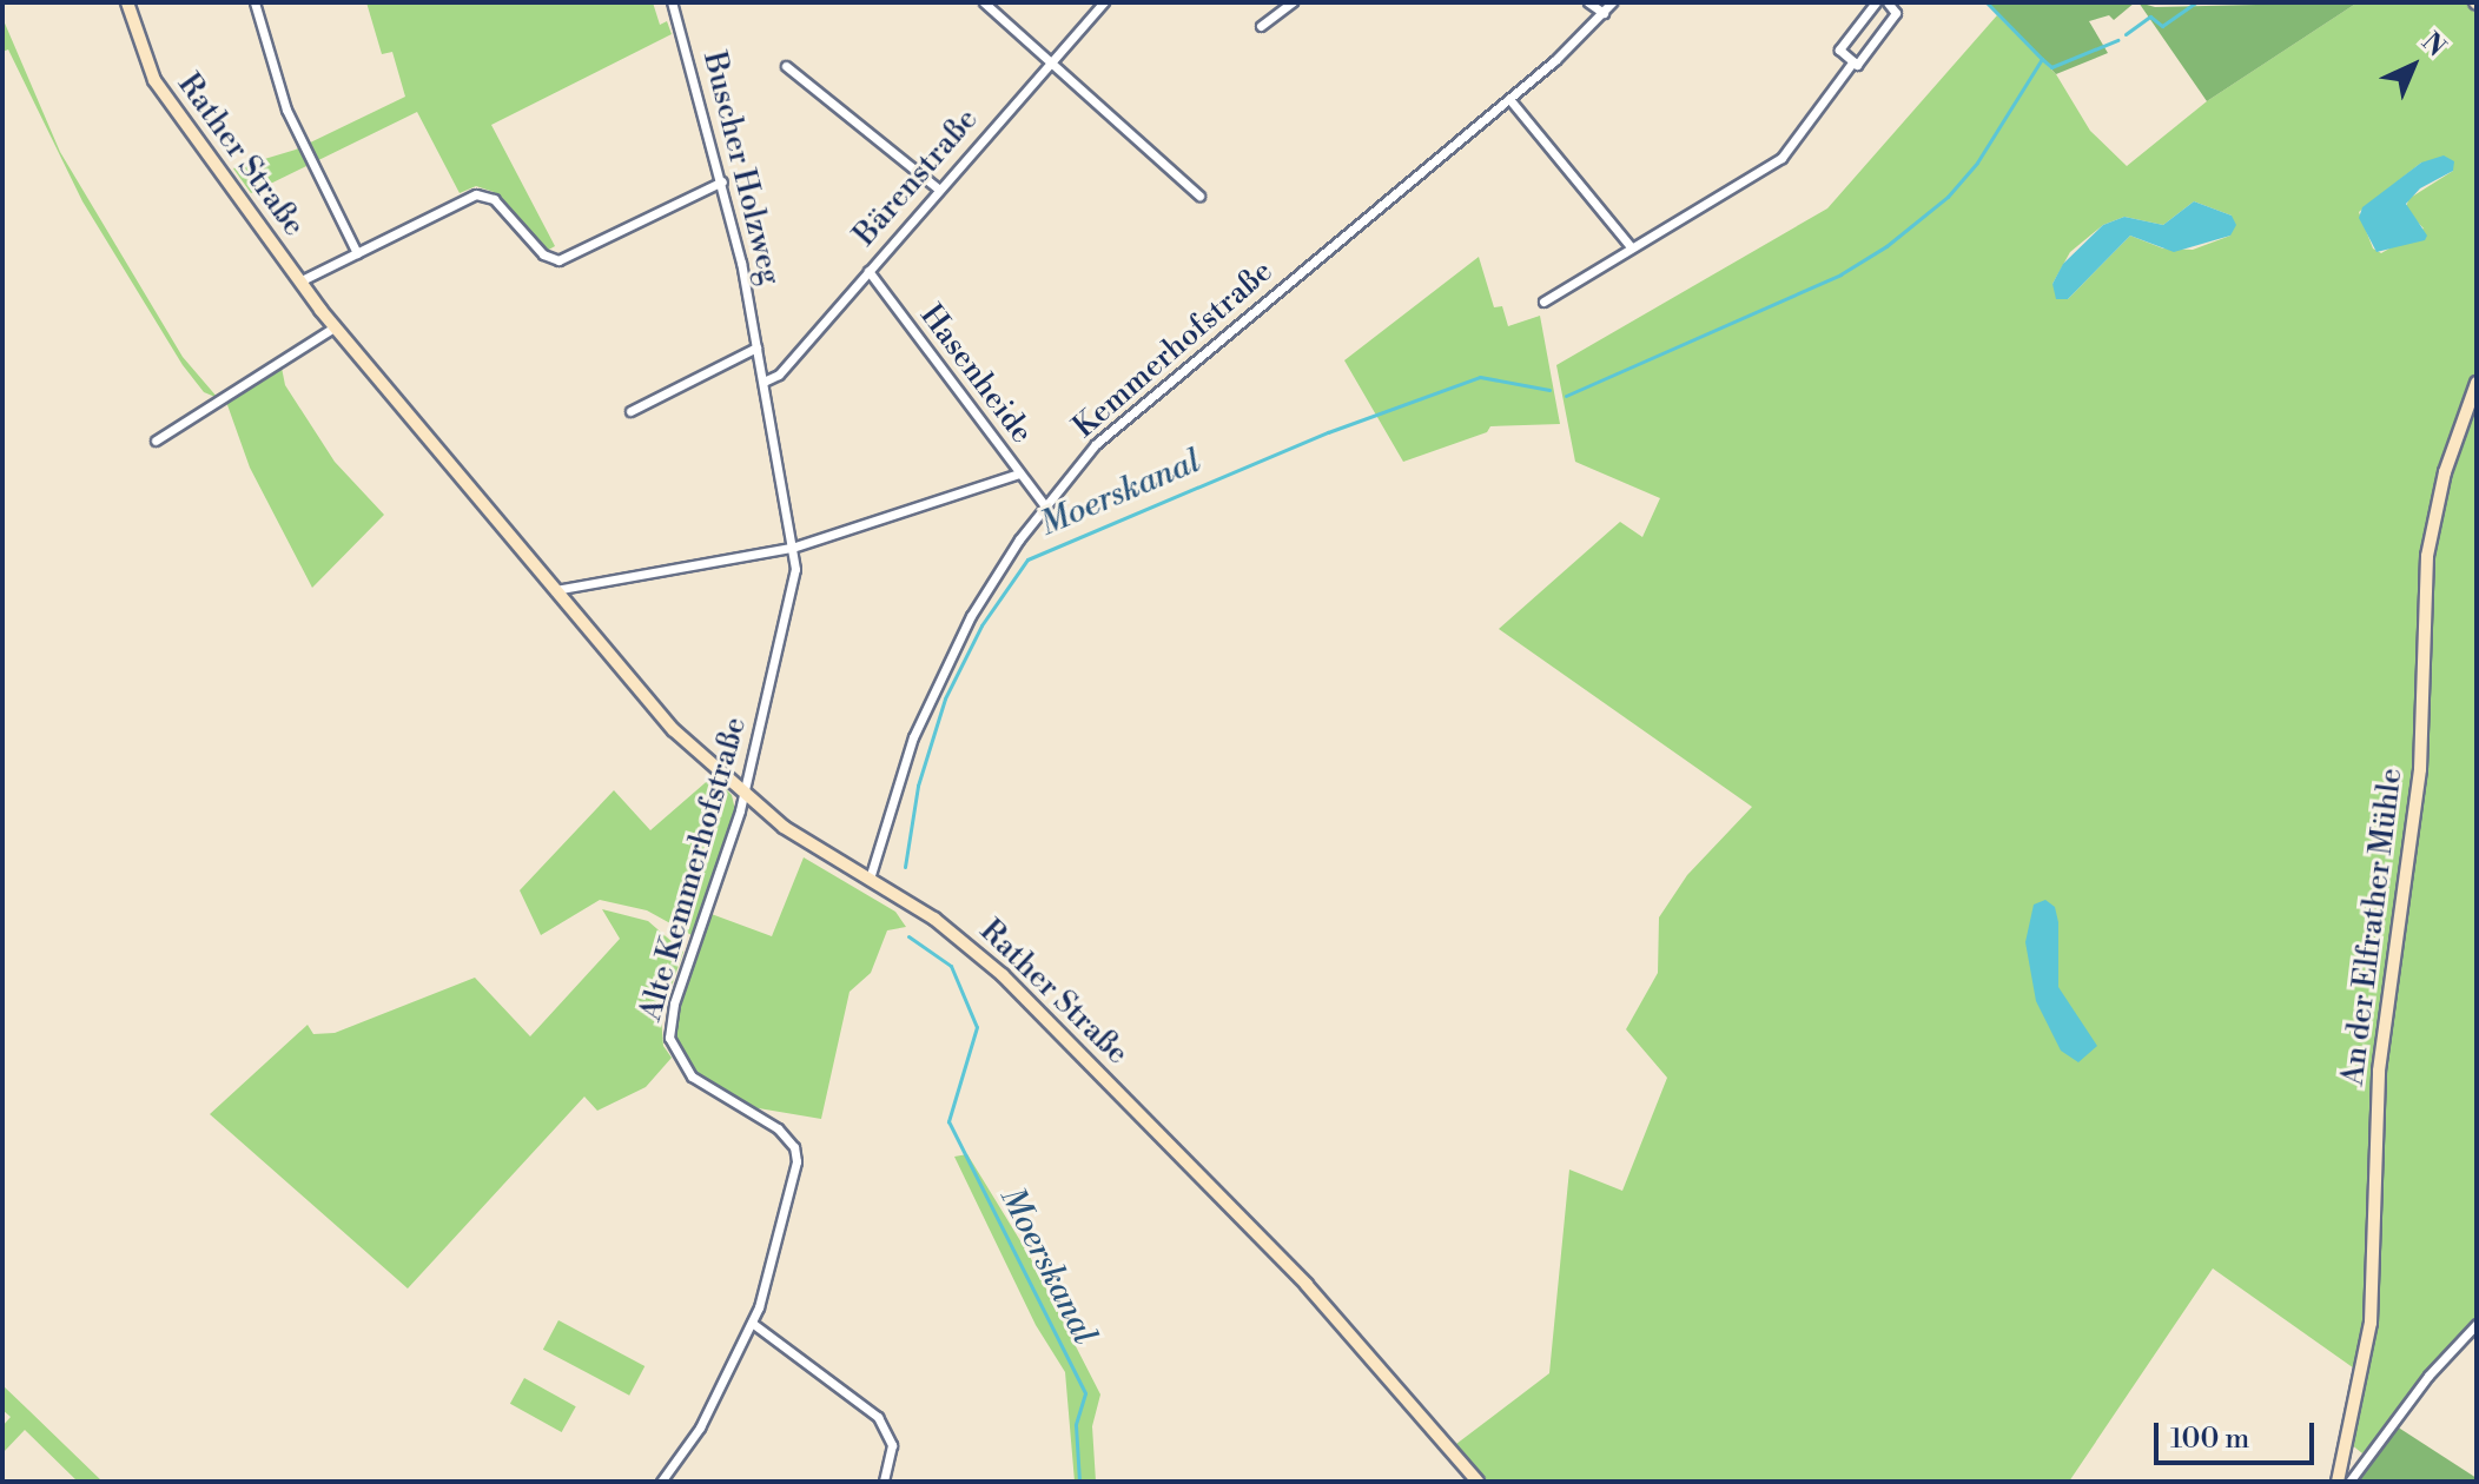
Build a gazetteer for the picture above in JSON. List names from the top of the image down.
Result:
{
  "streets": {
    "street": [
      "Rather Straße",
      "Buscher Holzweg",
      "Bärenstraße",
      "Kemmerhofstraße",
      "Hasenheide",
      "Alte Kemmerhofstraße",
      "An der Elfrather Mühle"
    ]
  },
  "crossings": [
    ["Rather Straße", "Kemmerhofstraße"],
    ["Rather Straße", "Alte Kemmerhofstraße"],
    ["Buscher Holzweg", "Bärenstraße"],
    ["Buscher Holzweg", "Alte Kemmerhofstraße"],
    ["Bärenstraße", "Hasenheide"],
    ["Kemmerhofstraße", "Hasenheide"]
  ],
  "water": ["Moerskanal"],
  "scale_bar": "100 m",
  "north": "top right"
}
